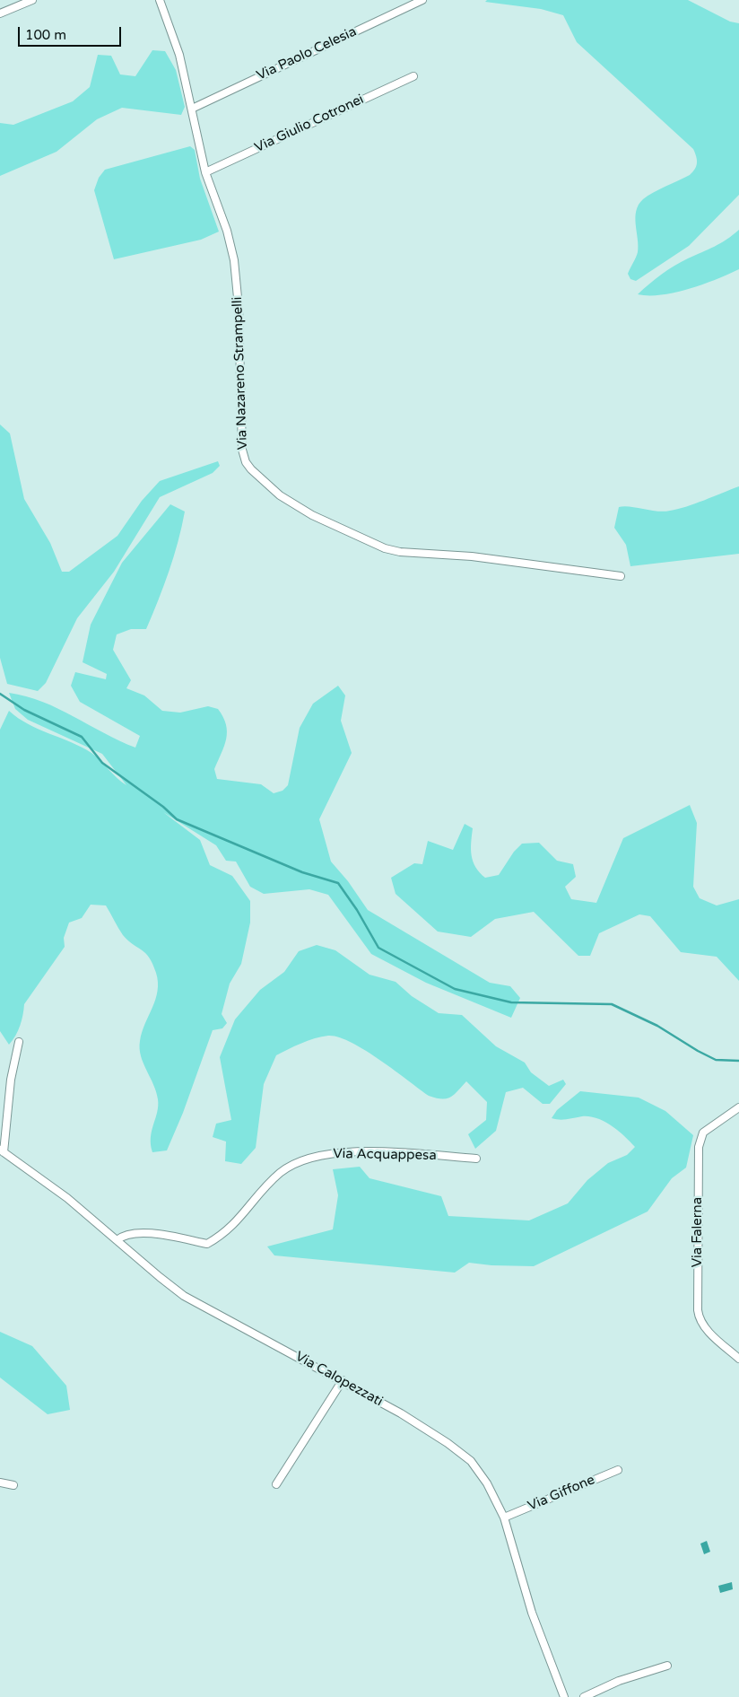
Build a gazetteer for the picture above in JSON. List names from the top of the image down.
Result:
{
  "streets": {
    "street": [
      "Via Paolo Celesia",
      "Via Giulio Cotronei",
      "Via Nazareno Strampelli",
      "Via Acquappesa",
      "Via Falerna",
      "Via Calopezzati",
      "Via Giffone"
    ]
  },
  "crossings": [
    ["Via Paolo Celesia", "Via Nazareno Strampelli"],
    ["Via Giulio Cotronei", "Via Nazareno Strampelli"],
    ["Via Acquappesa", "Via Calopezzati"],
    ["Via Calopezzati", "Via Giffone"]
  ],
  "scale_bar": "100 m"
}
